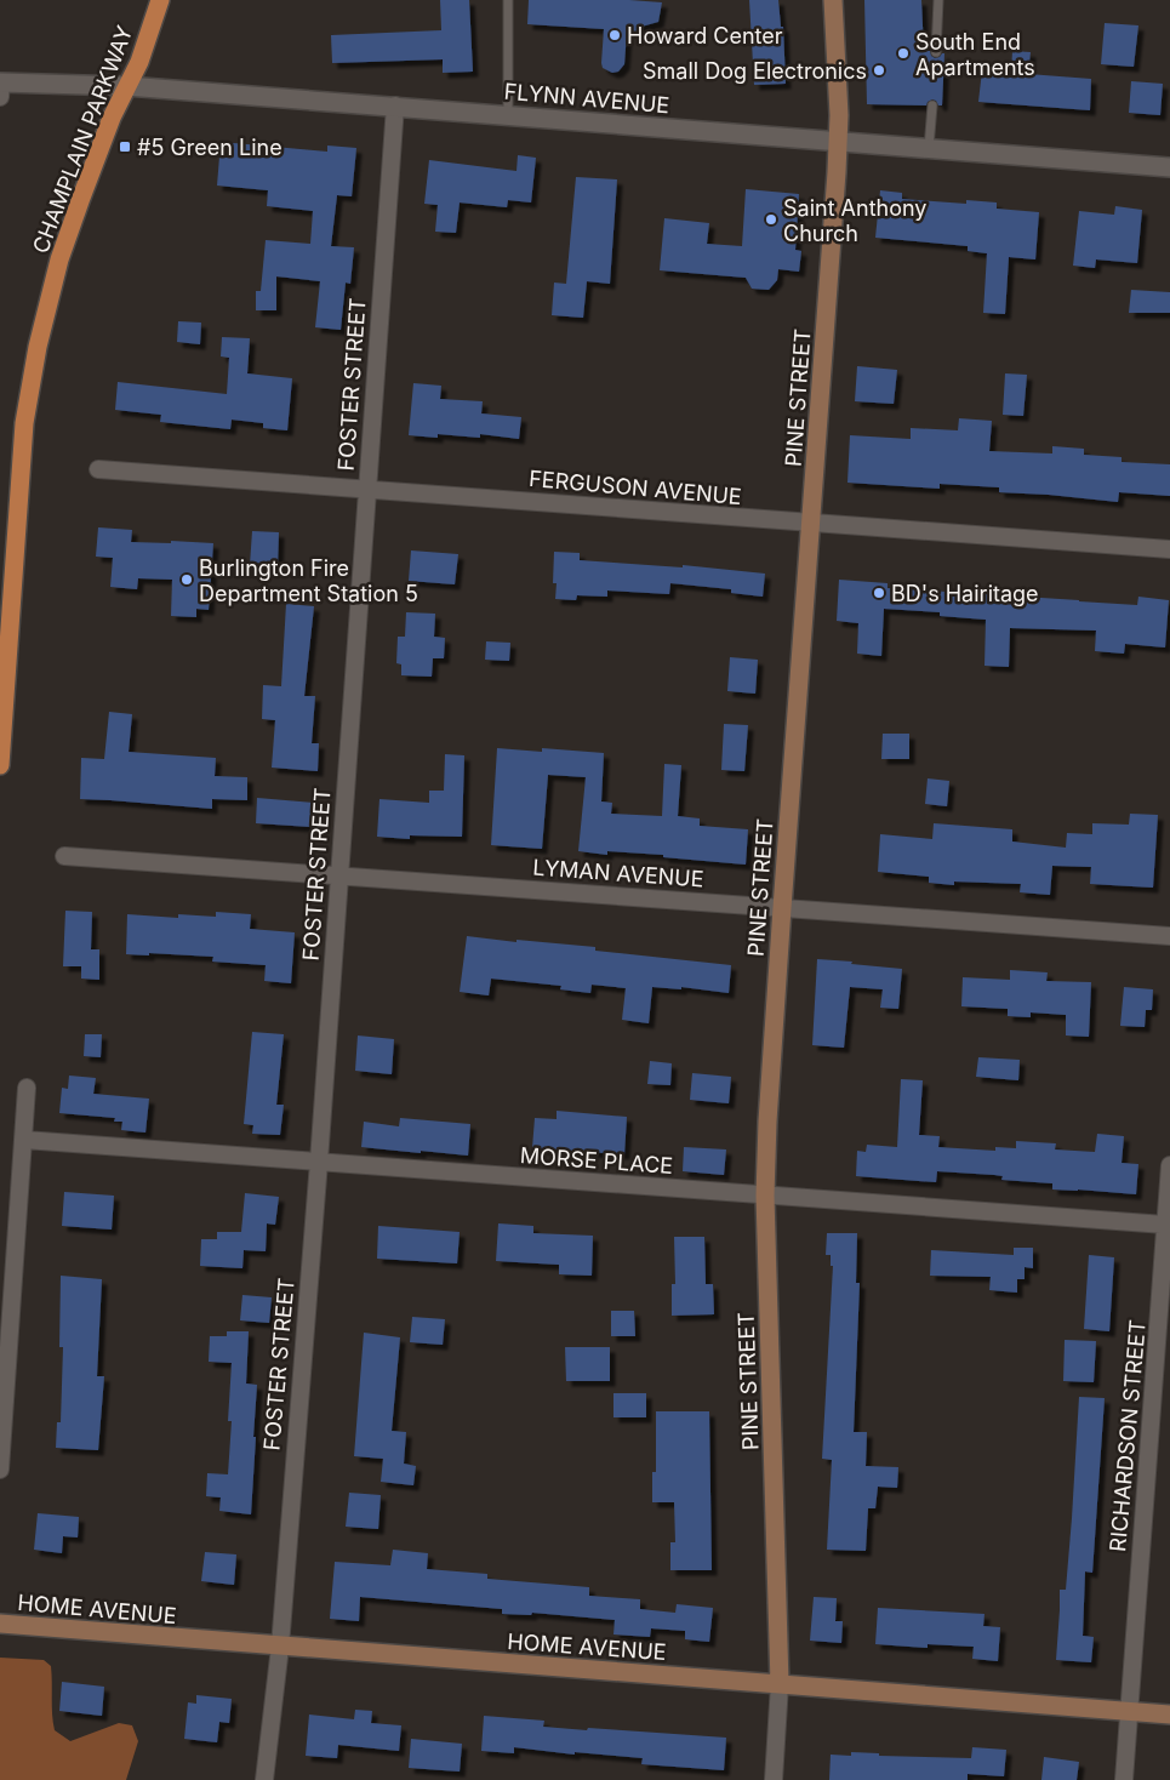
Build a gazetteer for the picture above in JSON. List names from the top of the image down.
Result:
{
  "streets": {
    "main road": ["CHAMPLAIN PARKWAY", "PINE STREET", "HOME AVENUE"],
    "street": [
      "FLYNN AVENUE",
      "FOSTER STREET",
      "FERGUSON AVENUE",
      "LYMAN AVENUE",
      "MORSE PLACE",
      "RICHARDSON STREET"
    ]
  },
  "crossings": [
    ["FLYNN AVENUE", "CHAMPLAIN PARKWAY"],
    ["FLYNN AVENUE", "FOSTER STREET"],
    ["FLYNN AVENUE", "PINE STREET"],
    ["FOSTER STREET", "FERGUSON AVENUE"],
    ["FOSTER STREET", "LYMAN AVENUE"],
    ["FOSTER STREET", "MORSE PLACE"],
    ["FOSTER STREET", "HOME AVENUE"],
    ["PINE STREET", "FERGUSON AVENUE"],
    ["PINE STREET", "LYMAN AVENUE"],
    ["PINE STREET", "MORSE PLACE"],
    ["PINE STREET", "HOME AVENUE"],
    ["MORSE PLACE", "RICHARDSON STREET"],
    ["RICHARDSON STREET", "HOME AVENUE"]
  ],
  "places": {
    "other": [
      "Howard Center",
      "South End Apartments",
      "Small Dog Electronics",
      "Saint Anthony Church",
      "Burlington Fire Department Station 5",
      "BD's Hairitage"
    ],
    "transit": ["#5 Green Line"]
  }
}
